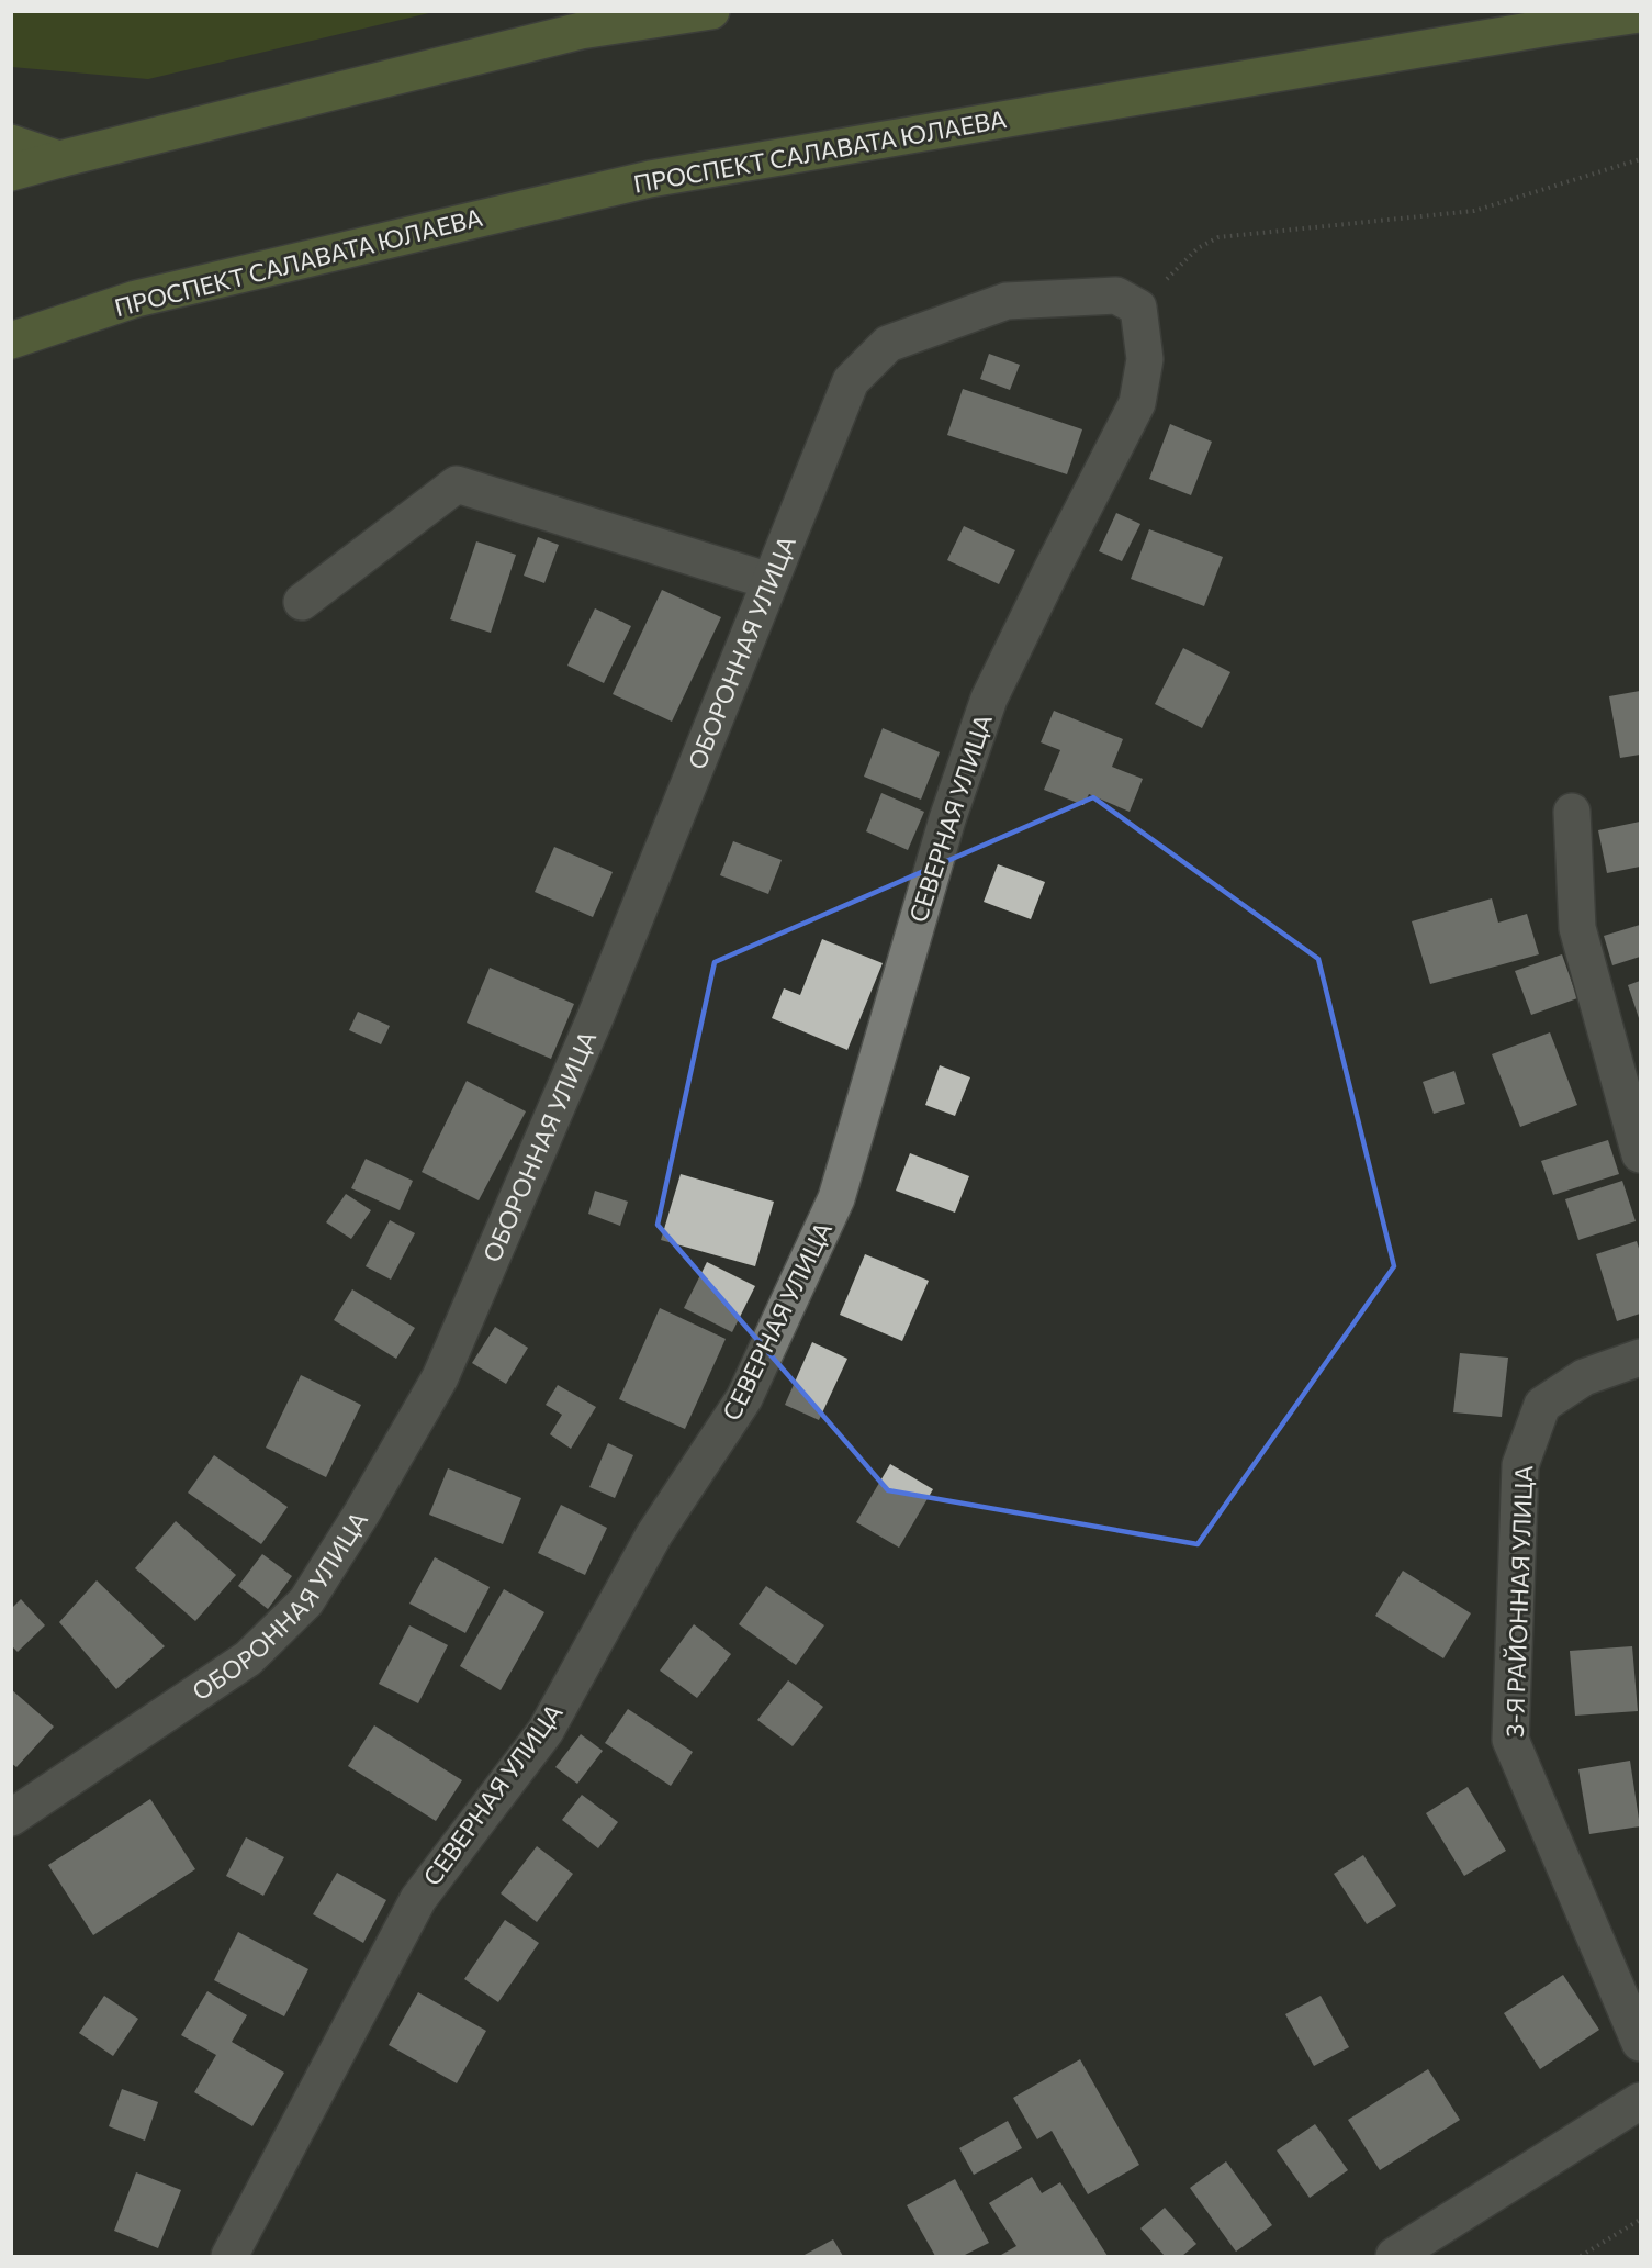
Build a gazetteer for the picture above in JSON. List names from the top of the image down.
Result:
{
  "streets": {
    "main road": ["ПРОСПЕКТ САЛАВАТА ЮЛАЕВА"],
    "street": ["ОБОРОННАЯ УЛИЦА", "СЕВЕРНАЯ УЛИЦА", "3-Я РАЙОННАЯ УЛИЦА"]
  },
  "crossings": [
    ["ОБОРОННАЯ УЛИЦА", "СЕВЕРНАЯ УЛИЦА"]
  ]
}
